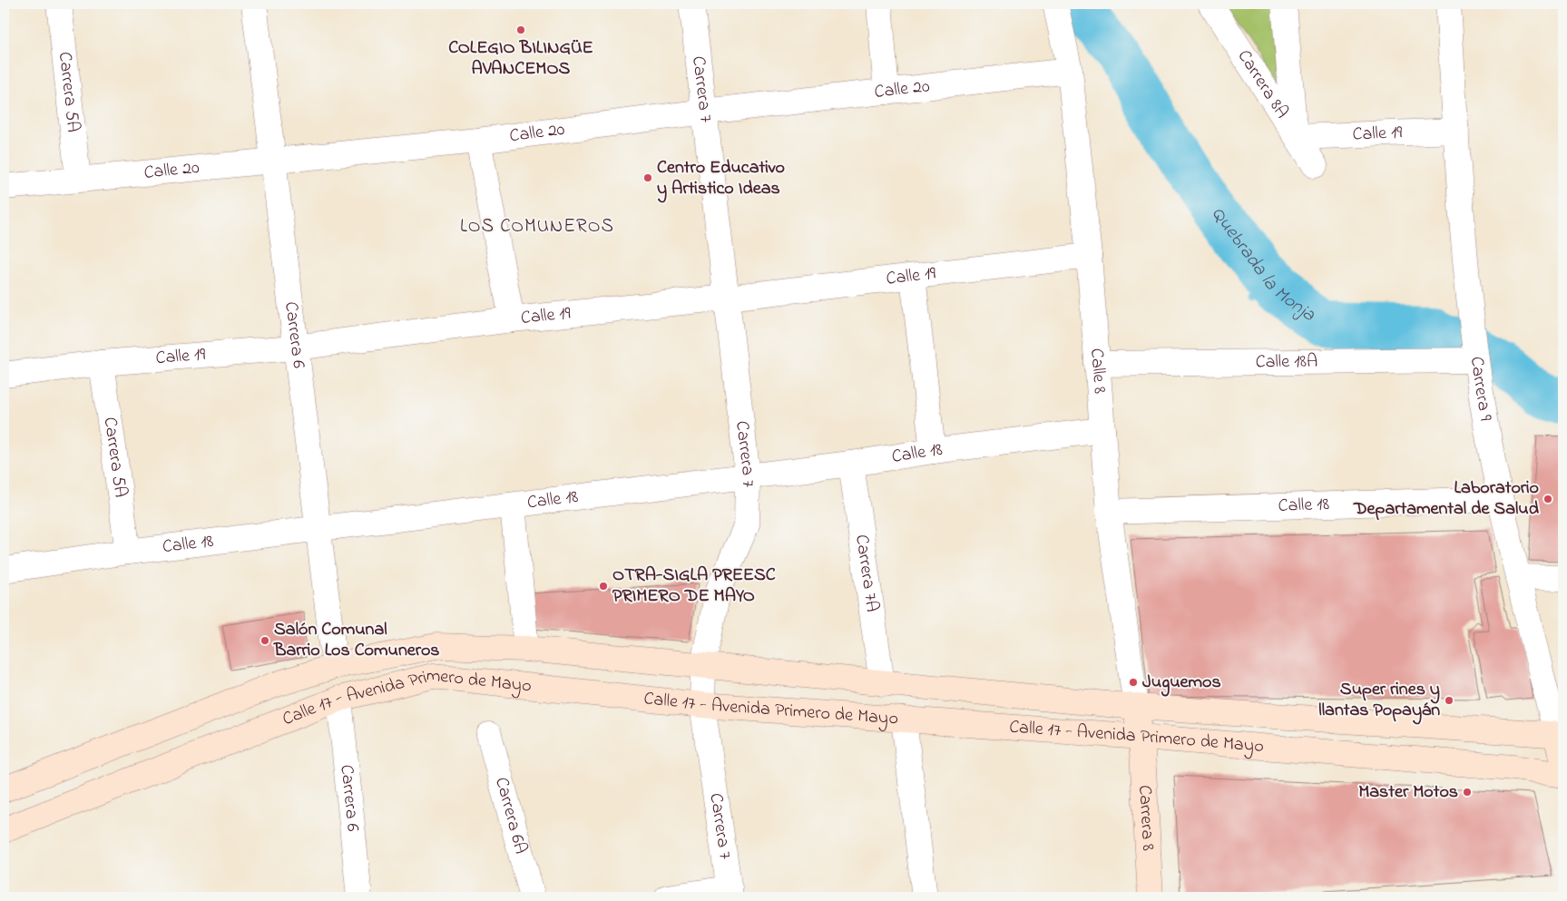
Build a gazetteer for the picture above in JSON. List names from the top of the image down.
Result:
{
  "streets": {
    "main road": [
      "Calle 8",
      "Carrera 9",
      "Calle 17 - Avenida Primero de Mayo",
      "Carrera 8"
    ],
    "street": [
      "Carrera 8A",
      "Carrera 7",
      "Calle 20",
      "Carrera 5A",
      "Calle 19",
      "Carrera 6",
      "Calle 18A",
      "Calle 18",
      "Carrera 7A",
      "Carrera 6A"
    ]
  },
  "crossings": [
    ["Carrera 8A", "Calle 19"],
    ["Carrera 7", "Calle 20"],
    ["Carrera 7", "Calle 19"],
    ["Carrera 7", "Calle 18"],
    ["Carrera 7", "Calle 17 - Avenida Primero de Mayo"],
    ["Calle 20", "Carrera 5A"],
    ["Calle 20", "Carrera 6"],
    ["Calle 20", "Calle 8"],
    ["Carrera 5A", "Calle 19"],
    ["Carrera 5A", "Calle 18"],
    ["Calle 19", "Carrera 6"],
    ["Calle 19", "Calle 8"],
    ["Calle 19", "Carrera 9"],
    ["Carrera 6", "Calle 18"],
    ["Carrera 6", "Calle 17 - Avenida Primero de Mayo"],
    ["Calle 18A", "Calle 8"],
    ["Calle 18A", "Carrera 9"],
    ["Calle 8", "Calle 18"],
    ["Calle 8", "Calle 17 - Avenida Primero de Mayo"],
    ["Calle 8", "Carrera 8"],
    ["Carrera 9", "Calle 18"],
    ["Carrera 9", "Calle 17 - Avenida Primero de Mayo"],
    ["Calle 18", "Carrera 7A"],
    ["Carrera 7A", "Calle 17 - Avenida Primero de Mayo"],
    ["Calle 17 - Avenida Primero de Mayo", "Carrera 8"]
  ],
  "districts": ["LOS COMUNEROS"],
  "water": ["Quebrada la Monja"],
  "places": [
    "COLEGIO BILINGÜE AVANCEMOS",
    "Centro Educativo y Artistico Ideas",
    "Laboratorio Departamental de Salud",
    "OTRA-SIGLA PREESC PRIMERO DE MAYO",
    "Salón Comunal Barrio Los Comuneros",
    "Juguemos",
    "Super rines y llantas Popayán",
    "Master Motos"
  ]
}
